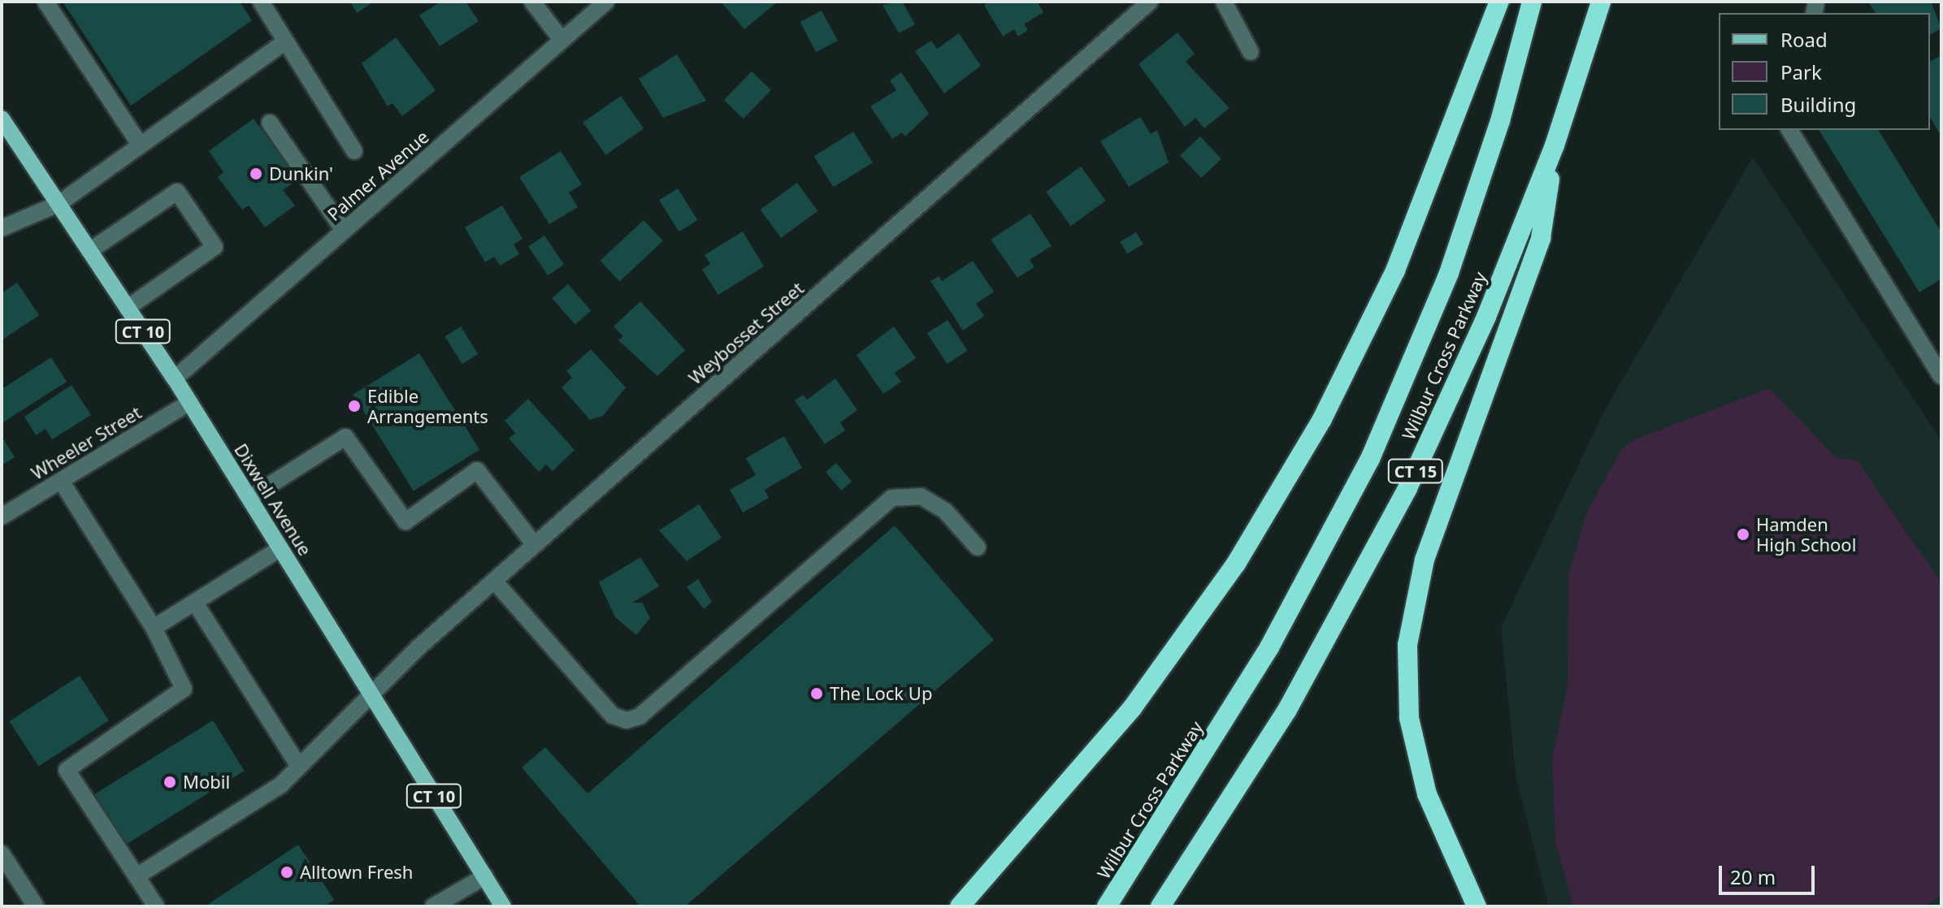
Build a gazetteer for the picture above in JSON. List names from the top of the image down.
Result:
{
  "streets": {
    "highway": ["Wilbur Cross Parkway", "CT 15"],
    "main road": ["CT 10", "Dixwell Avenue"],
    "street": ["Palmer Avenue", "Weybosset Street", "Wheeler Street"]
  },
  "crossings": [
    ["Palmer Avenue", "Dixwell Avenue"],
    ["Weybosset Street", "Dixwell Avenue"],
    ["Wheeler Street", "Dixwell Avenue"]
  ],
  "places": [
    "Dunkin'",
    "Edible Arrangements",
    "Hamden High School",
    "The Lock Up",
    "Mobil",
    "Alltown Fresh"
  ],
  "legend": ["Road", "Park", "Building"],
  "scale_bar": "20 m"
}
